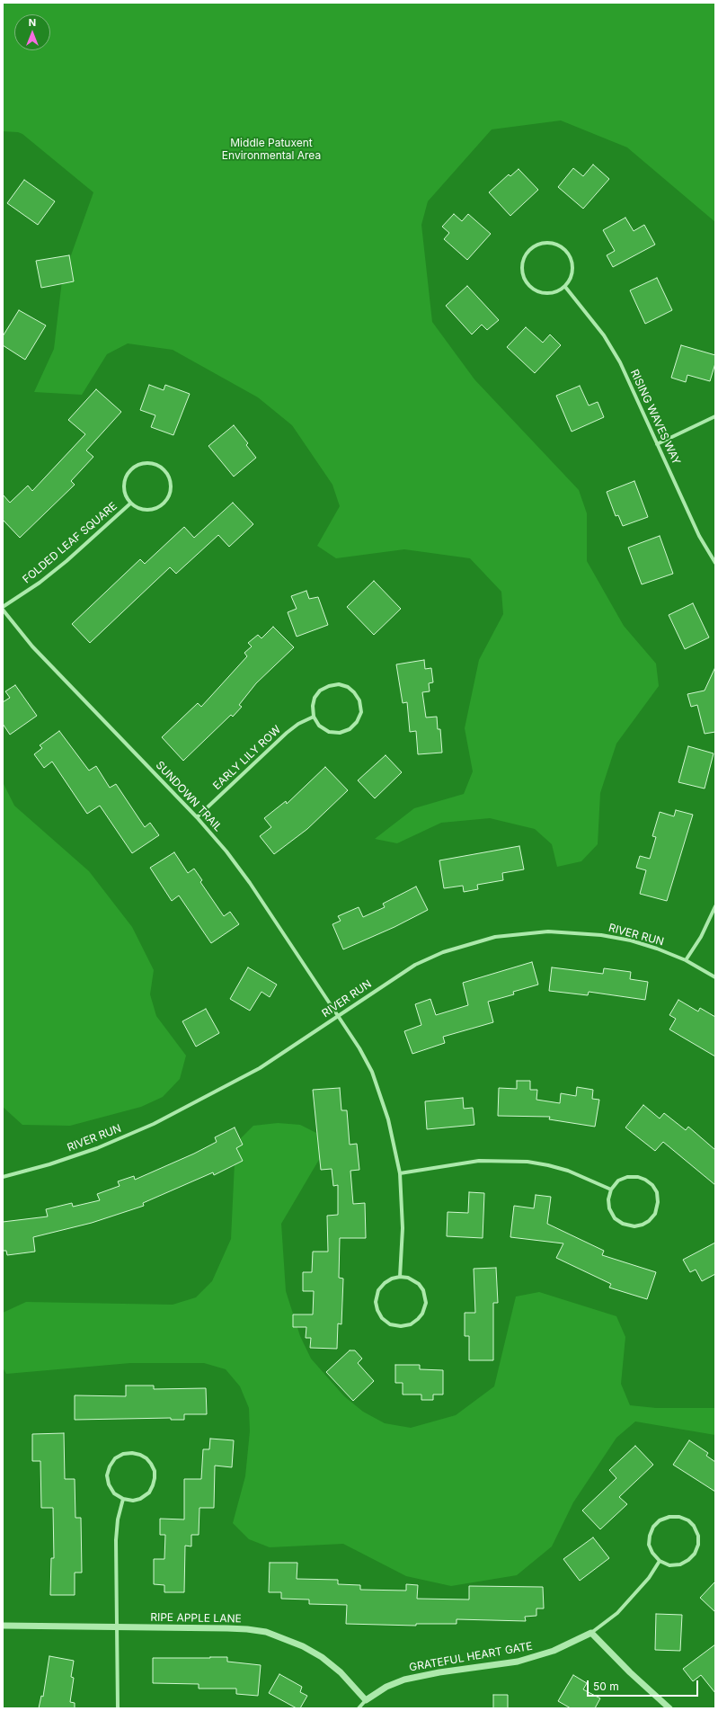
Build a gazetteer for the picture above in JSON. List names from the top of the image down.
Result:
{
  "streets": {
    "street": [
      "RISING WAVES WAY",
      "FOLDED LEAF SQUARE",
      "EARLY LILY ROW",
      "SUNDOWN TRAIL",
      "RIVER RUN",
      "RIPE APPLE LANE",
      "GRATEFUL HEART GATE"
    ]
  },
  "crossings": [
    ["FOLDED LEAF SQUARE", "SUNDOWN TRAIL"],
    ["EARLY LILY ROW", "SUNDOWN TRAIL"],
    ["SUNDOWN TRAIL", "RIVER RUN"],
    ["RIPE APPLE LANE", "GRATEFUL HEART GATE"]
  ],
  "parks": ["Middle Patuxent Environmental Area"],
  "scale_bar": "50 m",
  "north": "top"
}
